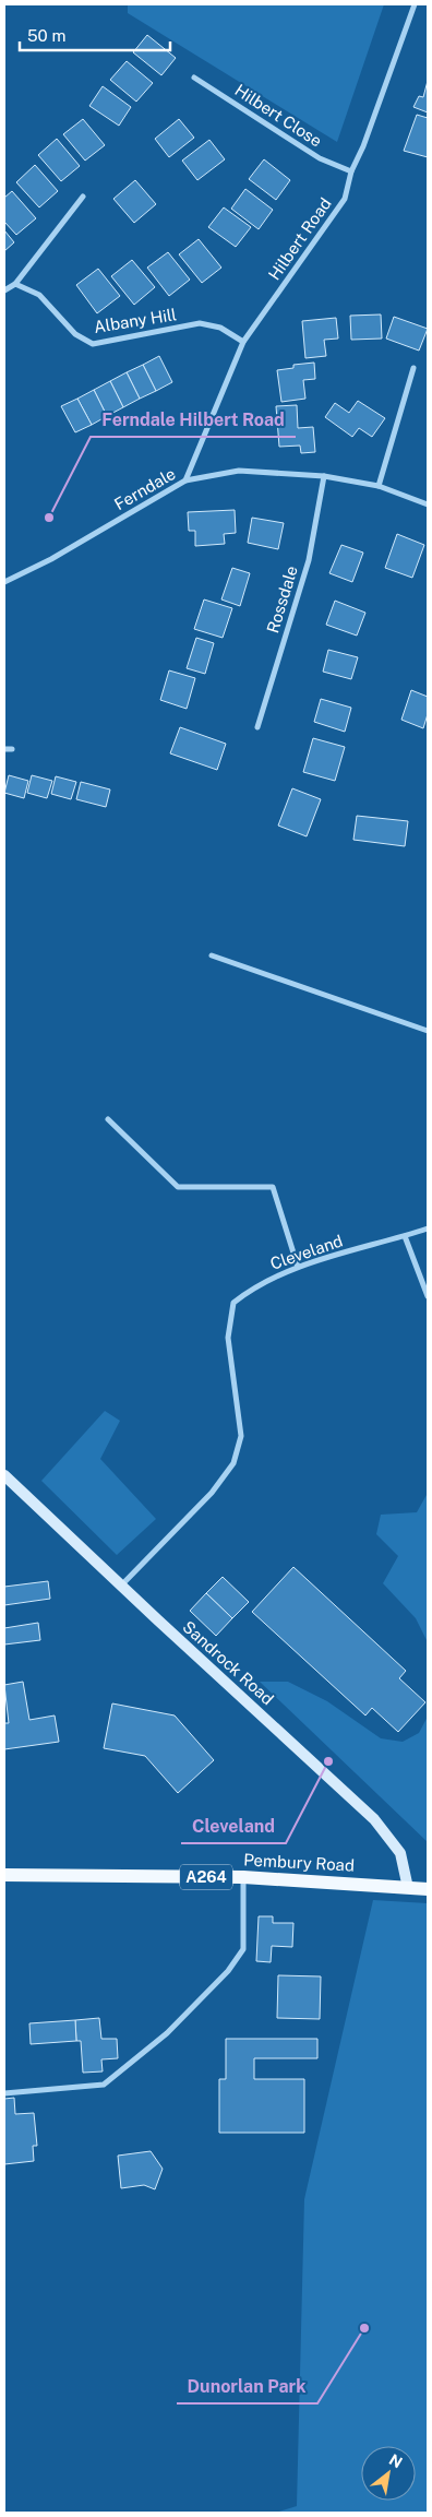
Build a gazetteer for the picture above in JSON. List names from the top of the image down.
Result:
{
  "streets": {
    "main road": ["Pembury Road", "A264"],
    "street": [
      "Hilbert Close",
      "Hilbert Road",
      "Albany Hill",
      "Ferndale",
      "Rossdale",
      "Cleveland",
      "Sandrock Road"
    ]
  },
  "crossings": [
    ["Hilbert Close", "Hilbert Road"],
    ["Hilbert Road", "Albany Hill"],
    ["Hilbert Road", "Ferndale"],
    ["Ferndale", "Rossdale"],
    ["Cleveland", "Sandrock Road"],
    ["Sandrock Road", "Pembury Road"]
  ],
  "places": ["Ferndale Hilbert Road", "Cleveland", "Dunorlan Park"],
  "scale_bar": "50 m",
  "north": "top right"
}
